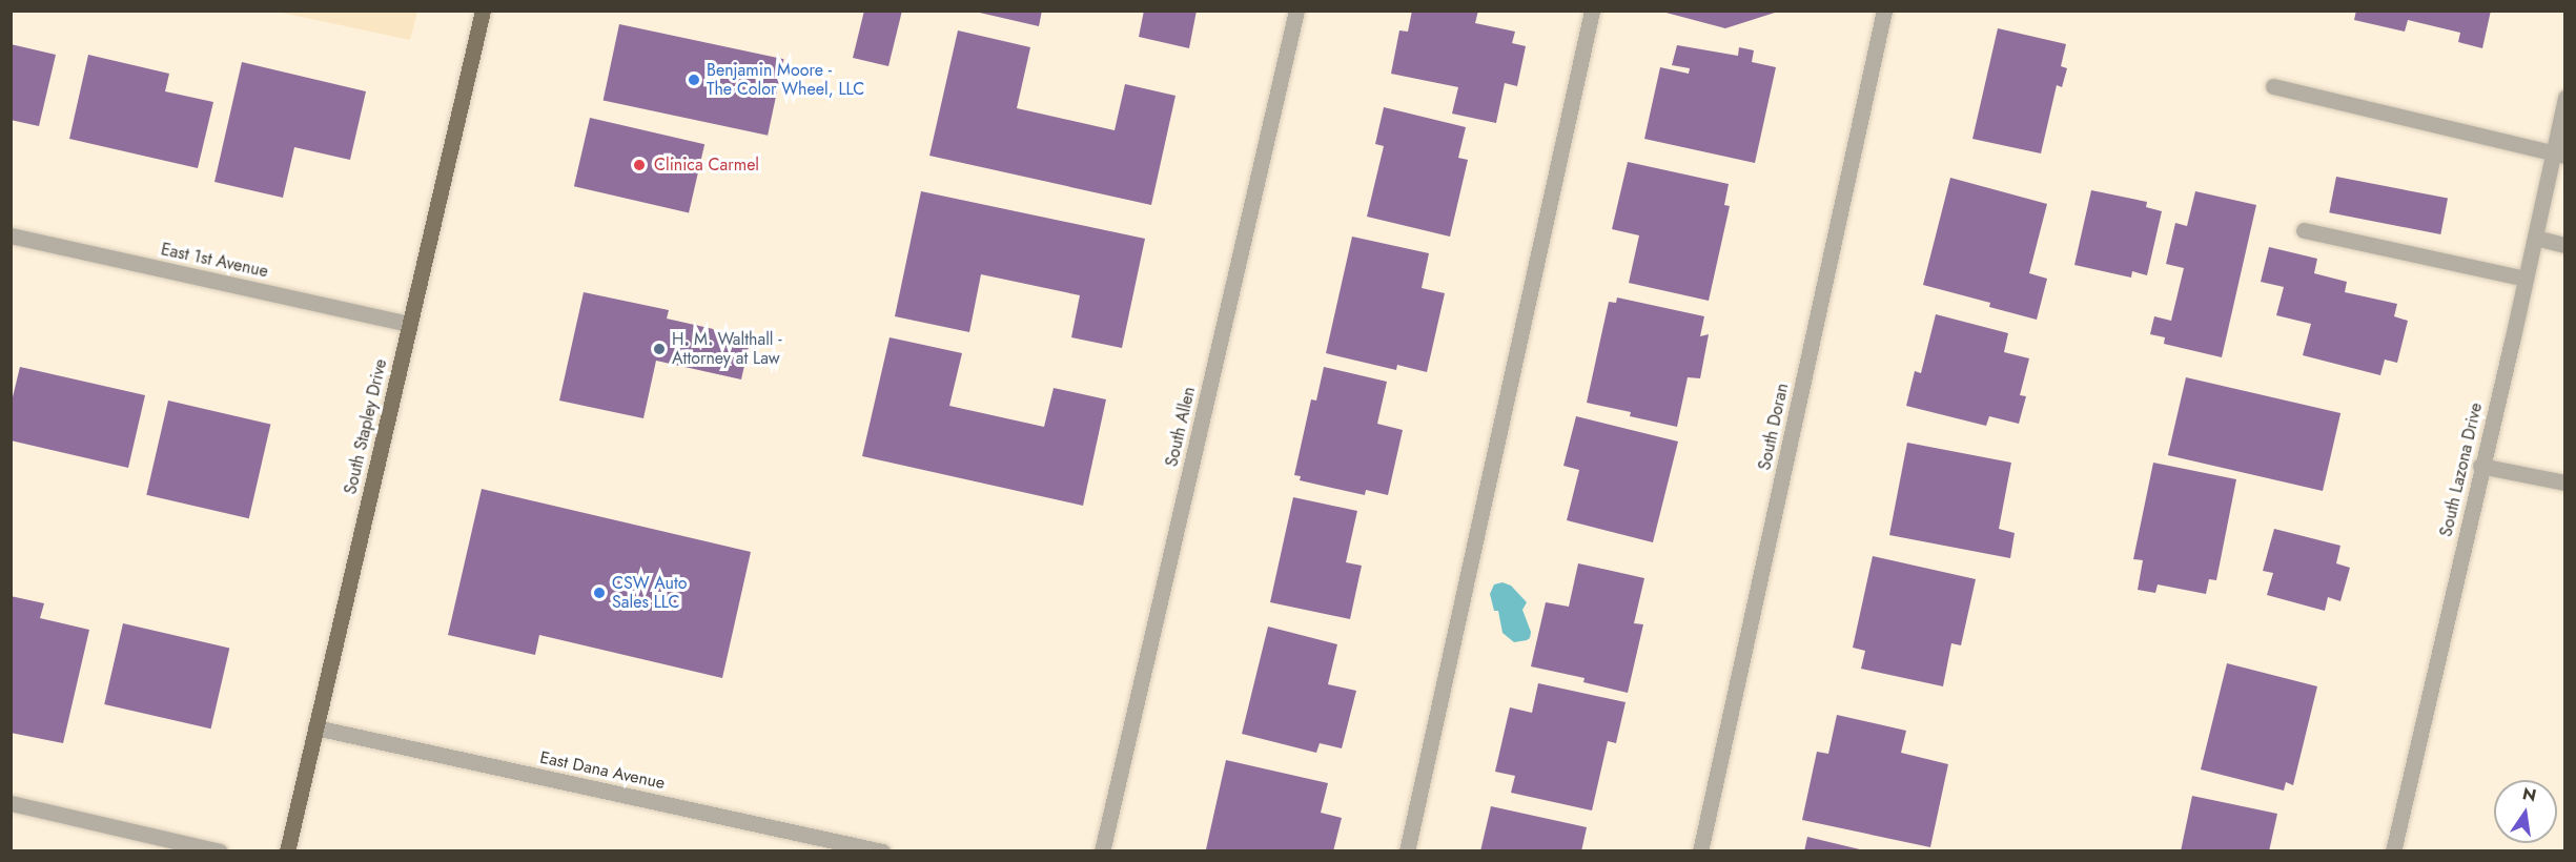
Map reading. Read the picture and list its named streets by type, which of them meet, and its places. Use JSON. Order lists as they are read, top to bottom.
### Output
{
  "streets": {
    "main road": ["South Stapley Drive"],
    "street": [
      "East 1st Avenue",
      "South Allen",
      "South Doran",
      "South Lazona Drive",
      "East Dana Avenue"
    ]
  },
  "crossings": [
    ["East 1st Avenue", "South Stapley Drive"],
    ["South Stapley Drive", "East Dana Avenue"]
  ],
  "places": [
    "Benjamin Moore - The Color Wheel, LLC",
    "Clinica Carmel",
    "H. M. Walthall - Attorney at Law",
    "CSW Auto Sales LLC"
  ],
  "north": "top"
}
